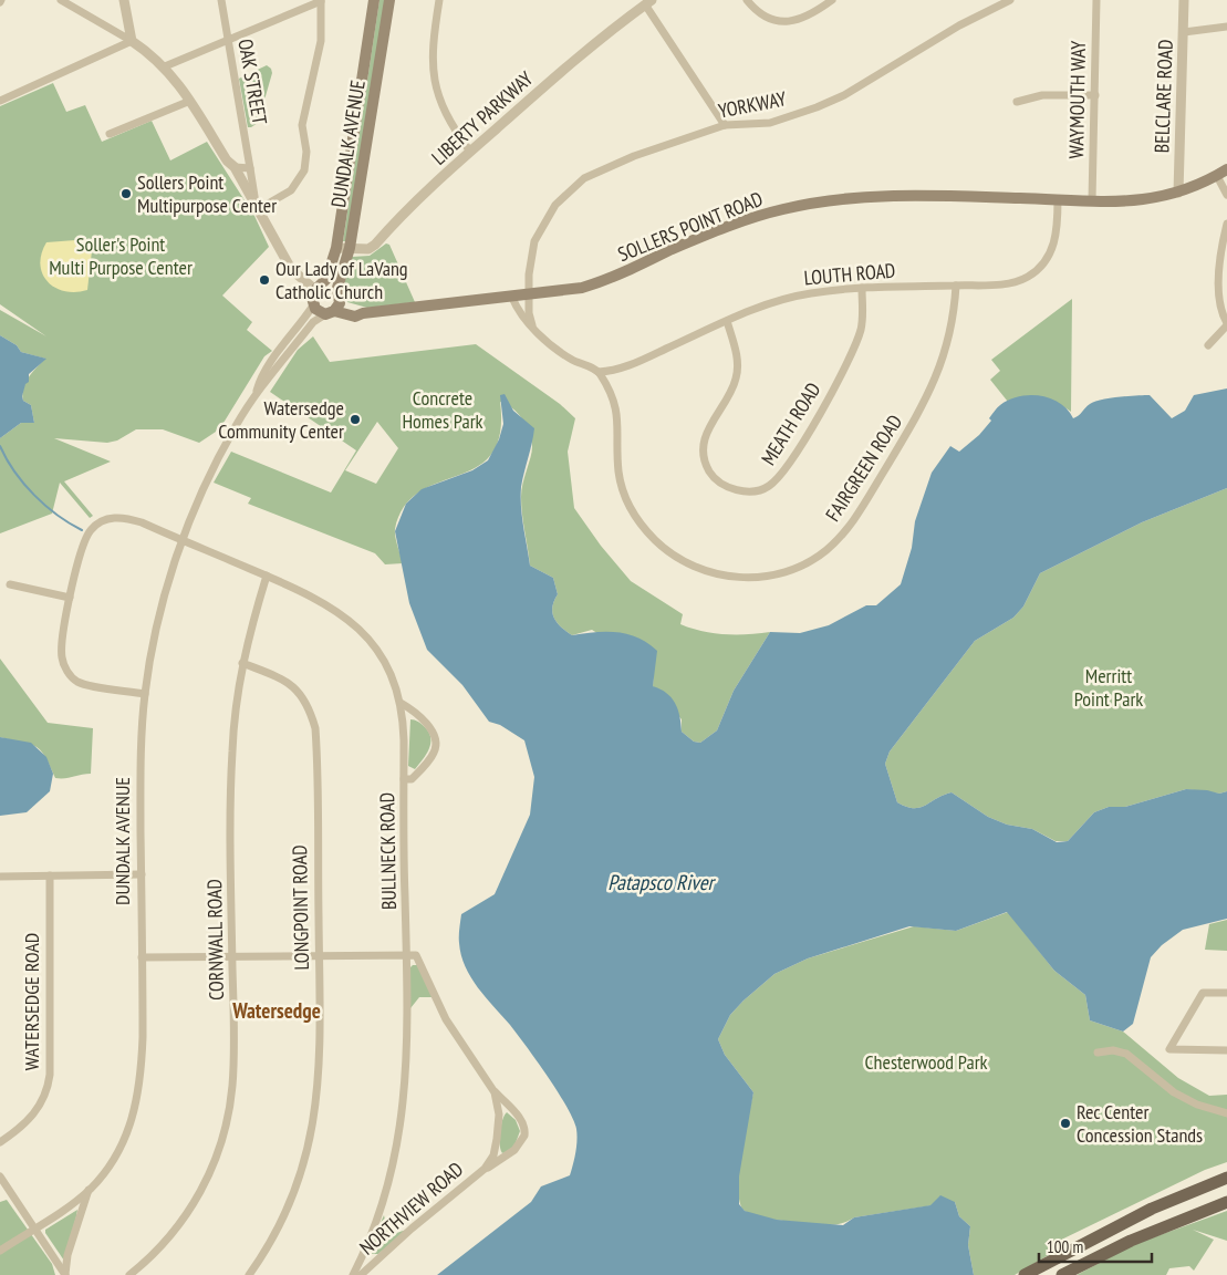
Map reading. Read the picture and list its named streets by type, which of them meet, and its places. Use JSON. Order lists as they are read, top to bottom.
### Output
{
  "streets": {
    "main road": ["DUNDALK AVENUE", "SOLLERS POINT ROAD"],
    "street": [
      "OAK STREET",
      "BELCLARE ROAD",
      "WAYMOUTH WAY",
      "YORKWAY",
      "LIBERTY PARKWAY",
      "LOUTH ROAD",
      "MEATH ROAD",
      "FAIRGREEN ROAD",
      "BULLNECK ROAD",
      "LONGPOINT ROAD",
      "CORNWALL ROAD",
      "WATERSEDGE ROAD",
      "NORTHVIEW ROAD"
    ]
  },
  "crossings": [
    ["BELCLARE ROAD", "SOLLERS POINT ROAD"],
    ["WAYMOUTH WAY", "SOLLERS POINT ROAD"],
    ["YORKWAY", "SOLLERS POINT ROAD"],
    ["LIBERTY PARKWAY", "DUNDALK AVENUE"],
    ["DUNDALK AVENUE", "SOLLERS POINT ROAD"],
    ["DUNDALK AVENUE", "BULLNECK ROAD"],
    ["SOLLERS POINT ROAD", "LOUTH ROAD"],
    ["LOUTH ROAD", "MEATH ROAD"],
    ["LOUTH ROAD", "FAIRGREEN ROAD"],
    ["BULLNECK ROAD", "CORNWALL ROAD"],
    ["BULLNECK ROAD", "NORTHVIEW ROAD"],
    ["LONGPOINT ROAD", "CORNWALL ROAD"]
  ],
  "districts": ["Watersedge"],
  "water": ["Patapsco River"],
  "parks": [
    "Soller's Point Multi Purpose Center",
    "Concrete Homes Park",
    "Merritt Point Park",
    "Chesterwood Park"
  ],
  "places": [
    "Sollers Point Multipurpose Center",
    "Our Lady of LaVang Catholic Church",
    "Watersedge Community Center",
    "Rec Center Concession Stands"
  ],
  "scale_bar": "100 m"
}
